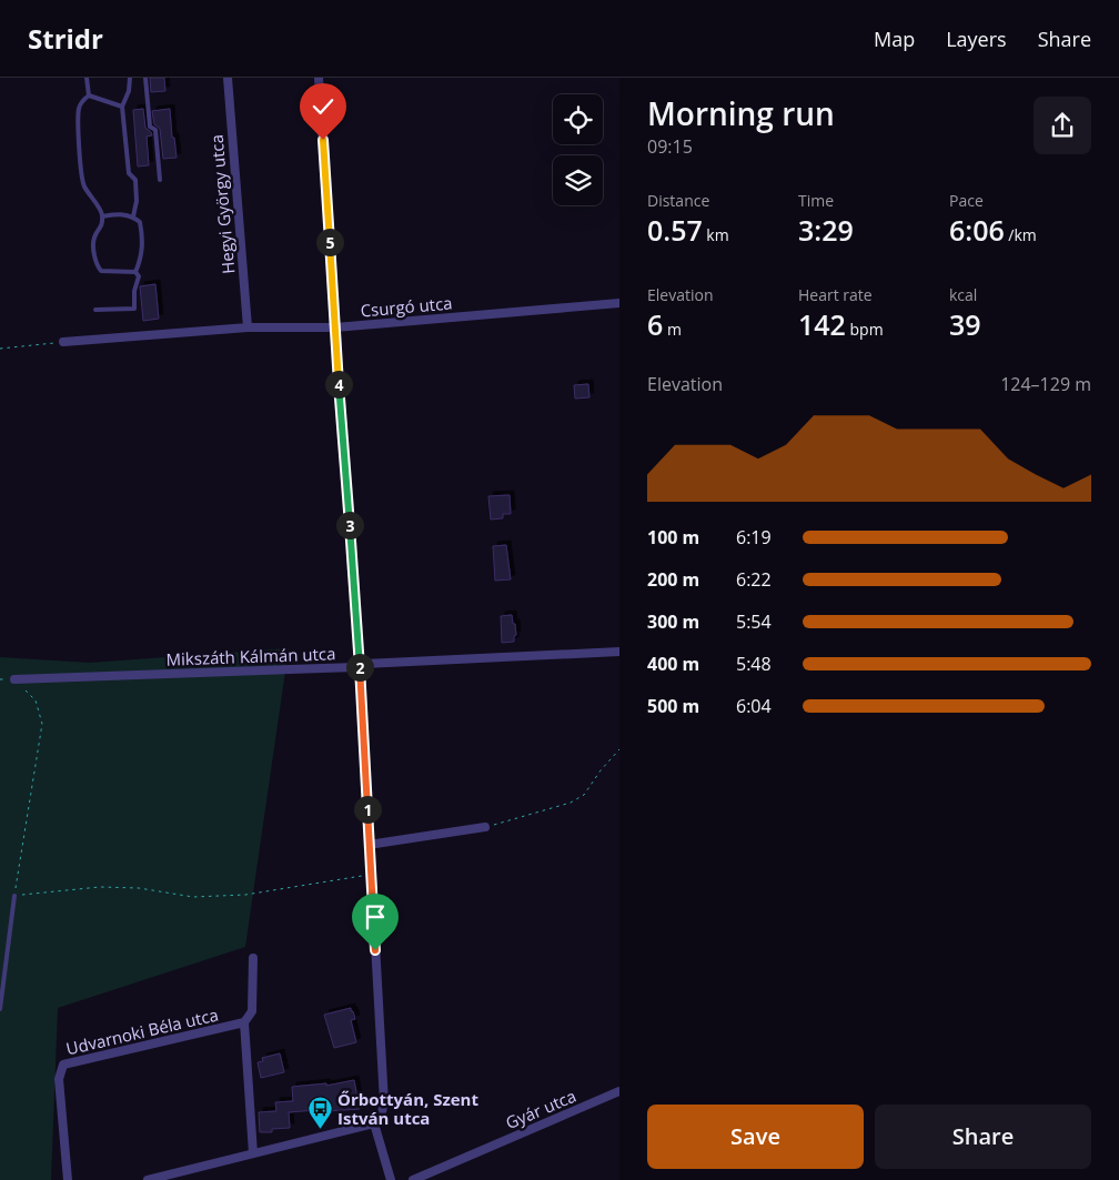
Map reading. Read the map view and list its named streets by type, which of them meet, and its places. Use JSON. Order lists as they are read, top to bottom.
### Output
{
  "streets": {
    "street": [
      "Hegyi György utca",
      "Csurgó utca",
      "Mikszáth Kálmán utca",
      "Udvarnoki Béla utca",
      "Gyár utca"
    ]
  },
  "crossings": [
    ["Hegyi György utca", "Csurgó utca"]
  ],
  "places": {
    "bus stop": ["Őrbottyán, Szent István utca"]
  },
  "page": {
    "header": "Stridr",
    "nav": ["Map", "Layers", "Share"],
    "heading": ["Morning run", "09:15"],
    "stats": [
      ["Distance", "0.57 km"],
      ["Time", "3:29"],
      ["Pace", "6:06 /km"],
      ["Elevation", "6 m"],
      ["Heart rate", "142 bpm"],
      ["kcal", "39"]
    ],
    "pins": [
      "5",
      "4",
      "3",
      "2",
      "1"
    ],
    "chart": ["Elevation", "124–129 m"],
    "list": [
      {
        "name": "100 m",
        "note": "6:19"
      },
      {
        "name": "200 m",
        "note": "6:22"
      },
      {
        "name": "300 m",
        "note": "5:54"
      },
      {
        "name": "400 m",
        "note": "5:48"
      },
      {
        "name": "500 m",
        "note": "6:04"
      }
    ],
    "buttons": ["Save", "Share"]
  }
}
